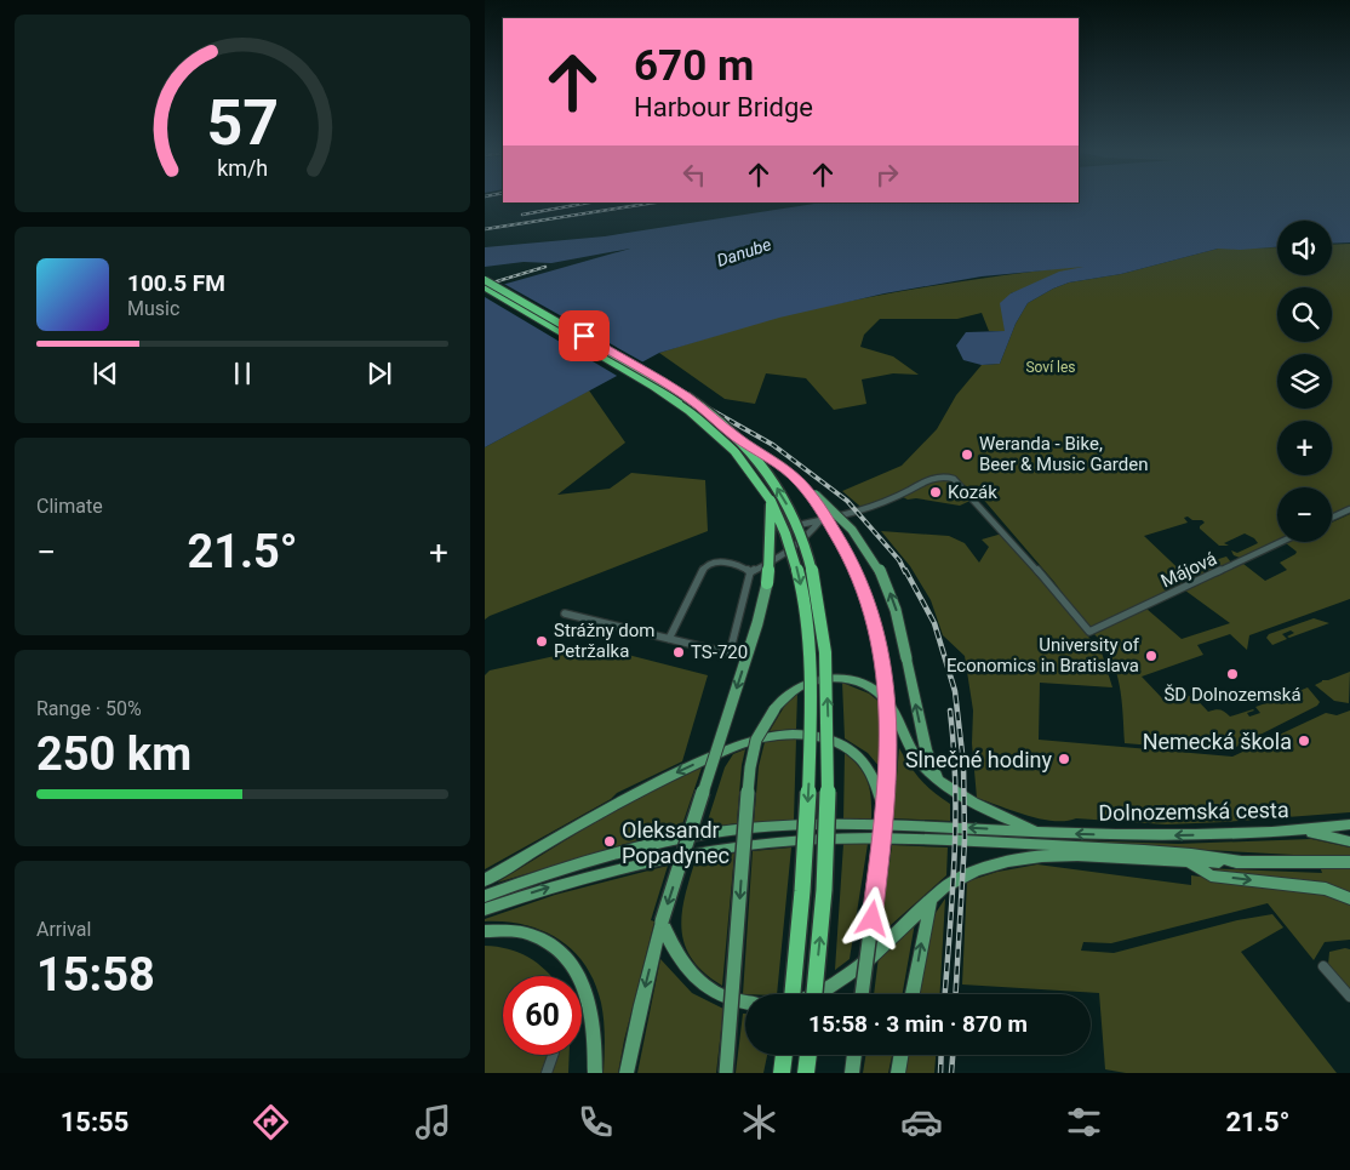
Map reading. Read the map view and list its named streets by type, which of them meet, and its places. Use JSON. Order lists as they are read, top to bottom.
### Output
{
  "streets": {
    "main road": ["Dolnozemská cesta"],
    "street": ["Májová"]
  },
  "water": ["Danube"],
  "parks": ["Soví les"],
  "places": [
    "Weranda - Bike, Beer & Music Garden",
    "Kozák",
    "Strážny dom Petržalka",
    "TS-720",
    "University of Economics in Bratislava",
    "ŠD Dolnozemská",
    "Nemecká škola",
    "Slnečné hodiny",
    "Oleksandr Popadynec"
  ],
  "page": {
    "turn": ["670 m", "Harbour Bridge"],
    "map_buttons": ["+", "−"],
    "song": ["100.5 FM", "Music"],
    "tile": [
      "Climate",
      ["Range · 50%", "250 km"],
      ["Arrival", "15:58"]
    ],
    "heat": ["−", "21.5°", "+"],
    "limit": "60",
    "trip": "15:58 · 3 min · 870 m",
    "tabs": ["15:55", "21.5°"],
    "gauge": ["57", "km/h"]
  }
}
